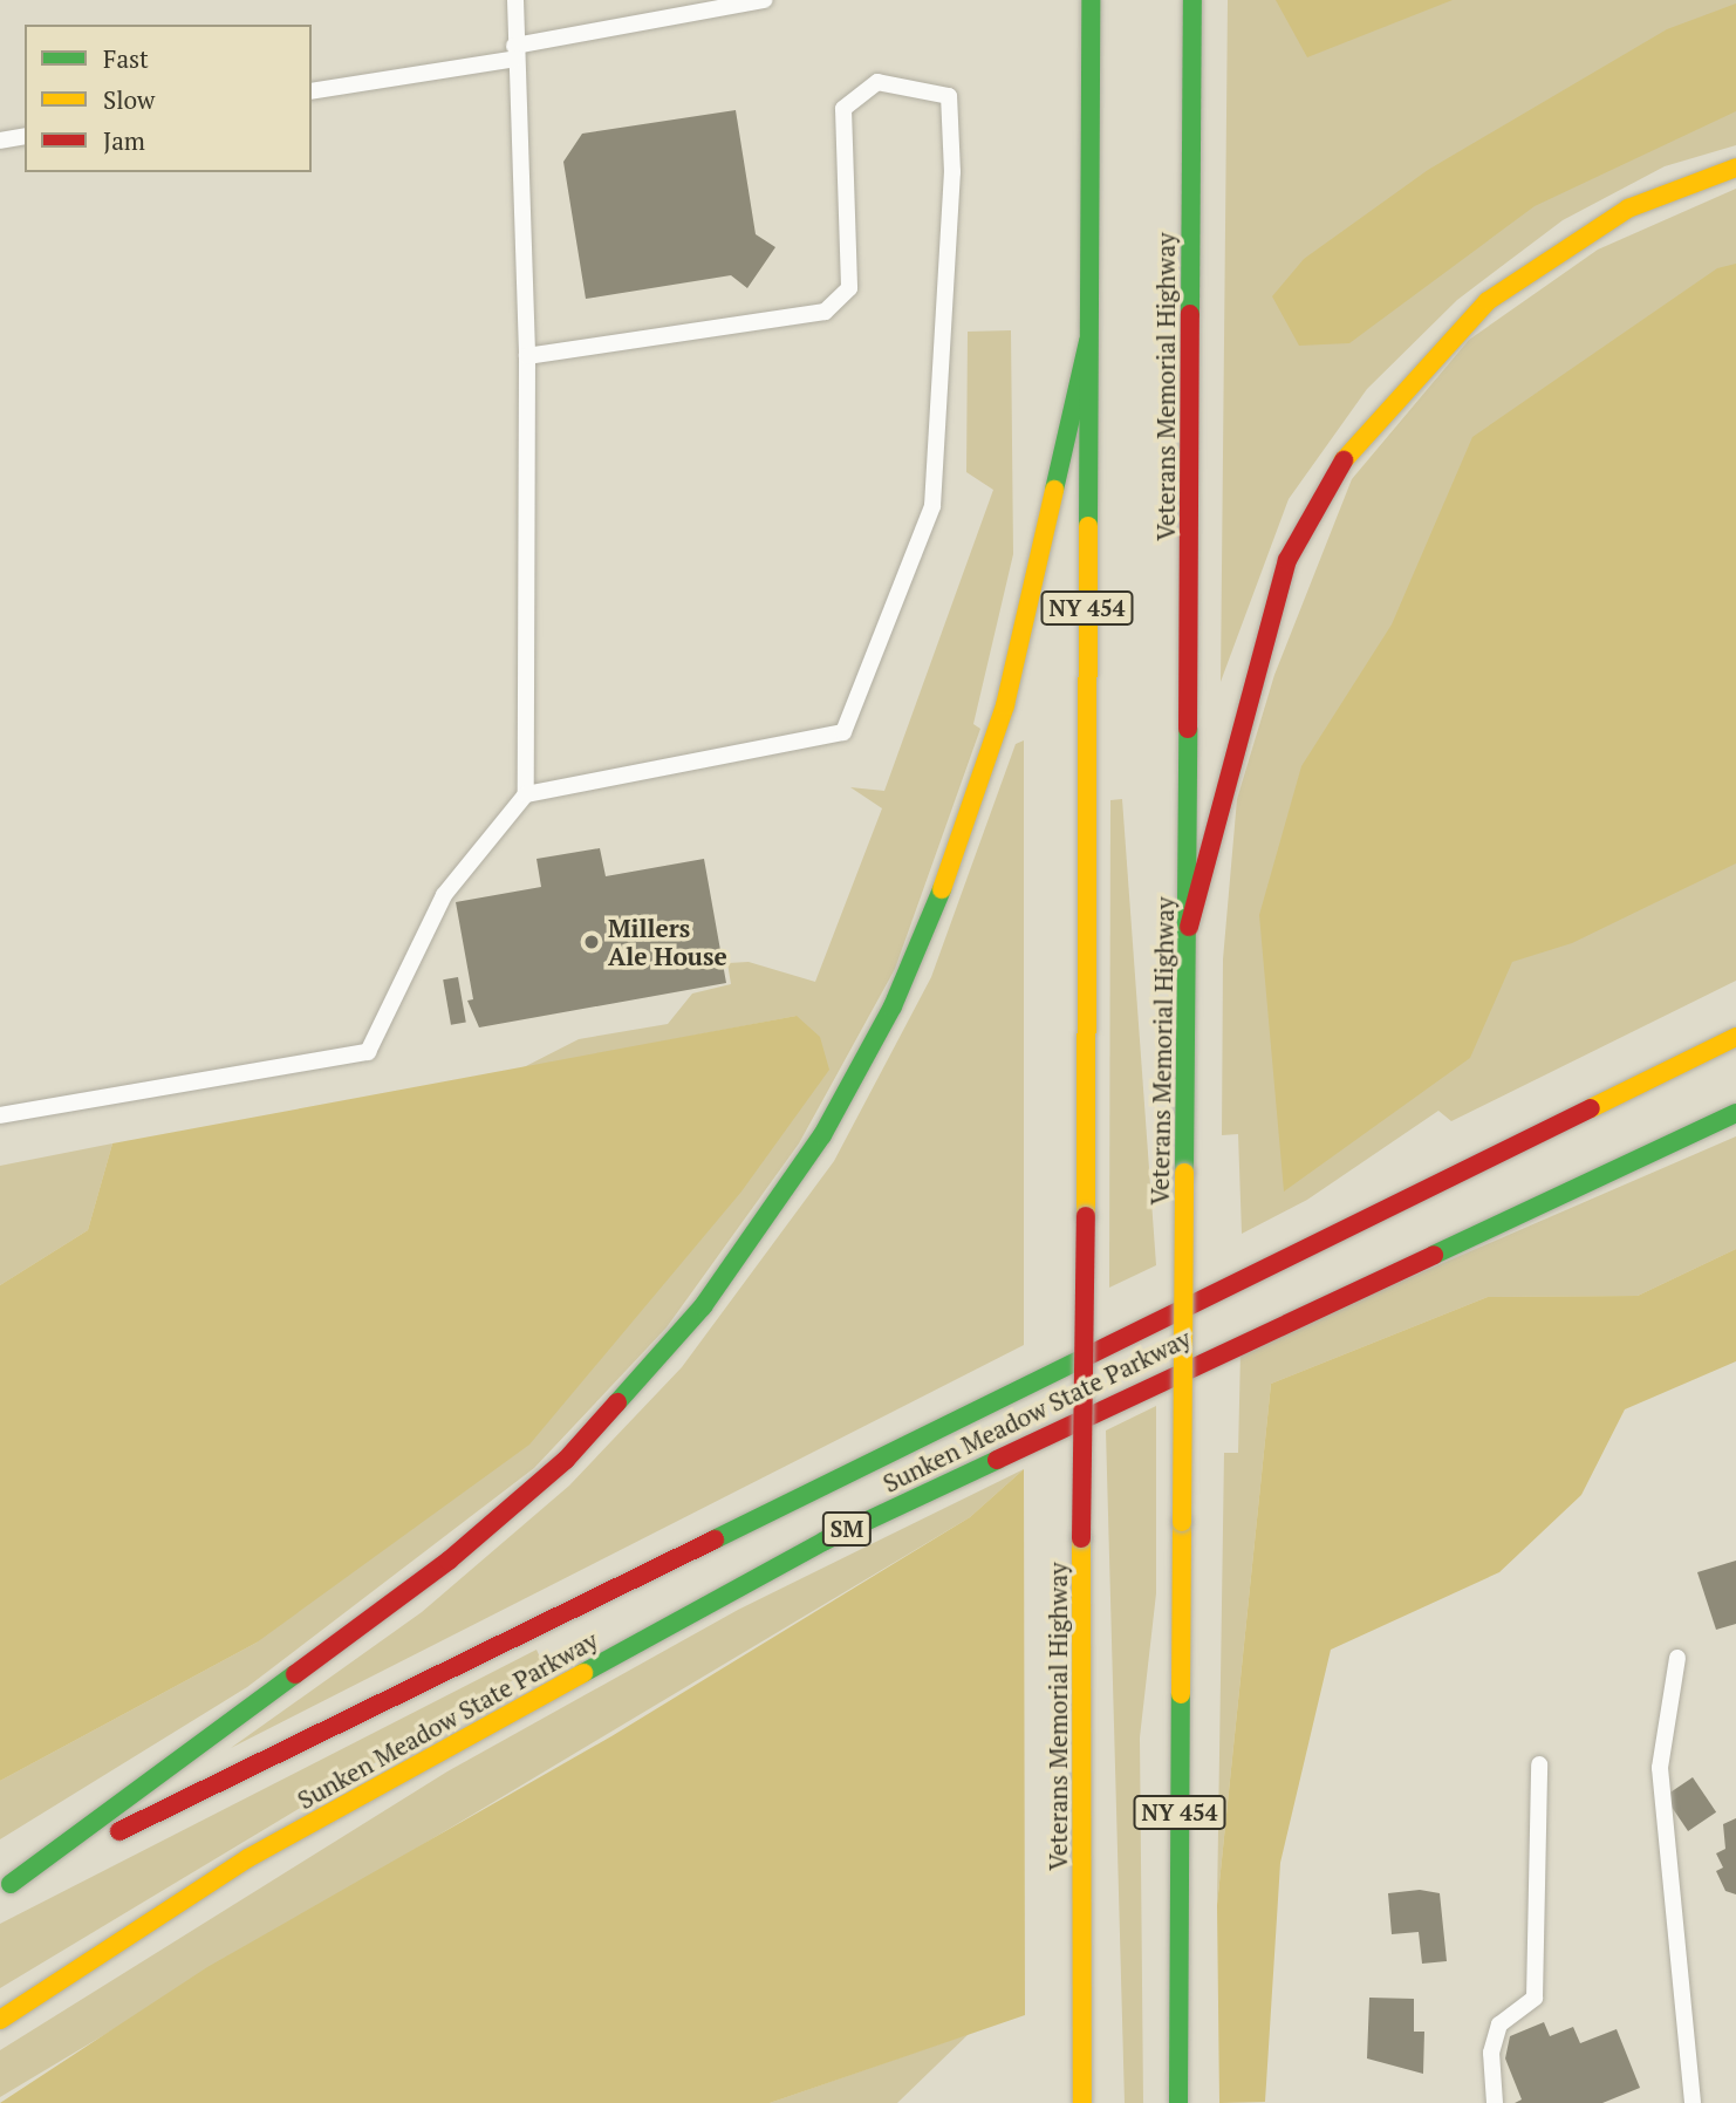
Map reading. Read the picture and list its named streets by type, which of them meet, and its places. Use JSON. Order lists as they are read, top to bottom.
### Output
{
  "streets": {
    "main road": [
      "Veterans Memorial Highway",
      "NY 454",
      "Sunken Meadow State Parkway",
      "SM"
    ]
  },
  "places": ["Millers Ale House"],
  "legend": ["Fast", "Slow", "Jam"]
}
